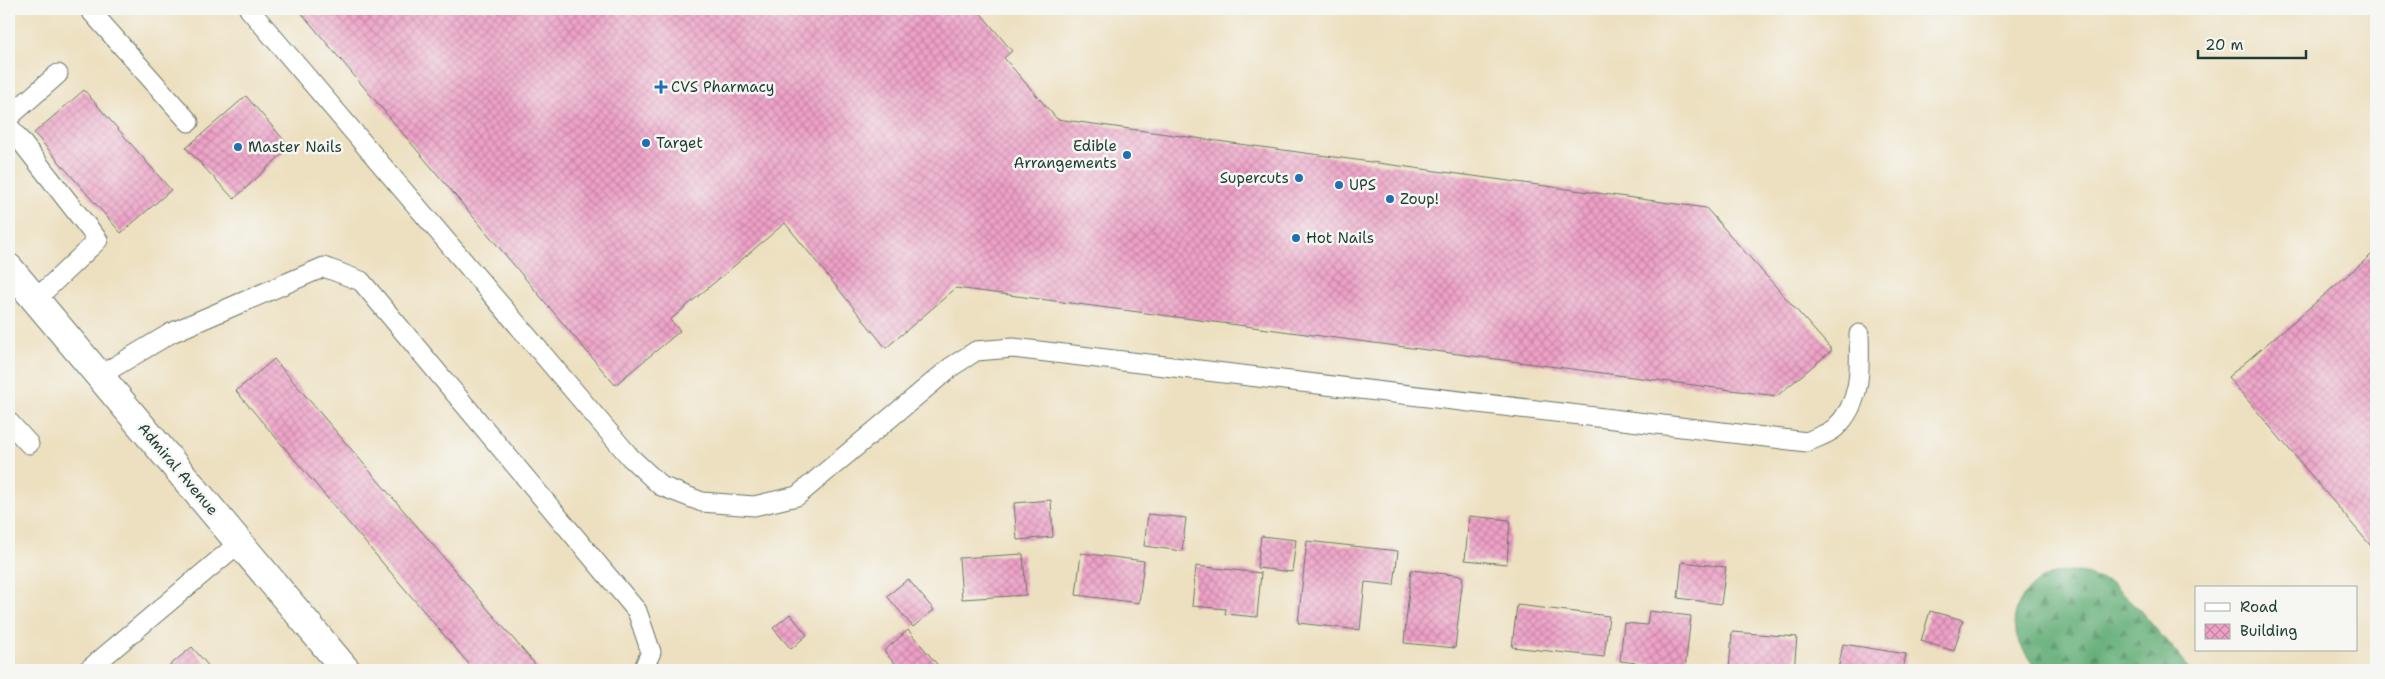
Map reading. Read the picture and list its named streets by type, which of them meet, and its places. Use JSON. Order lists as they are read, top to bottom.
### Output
{
  "streets": {
    "street": ["Admiral Avenue"]
  },
  "places": {
    "health": ["CVS Pharmacy"],
    "other": [
      "Target",
      "Master Nails",
      "Edible Arrangements",
      "Supercuts",
      "UPS",
      "Zoup!",
      "Hot Nails"
    ]
  },
  "legend": ["Road", "Building"],
  "scale_bar": "20 m"
}
